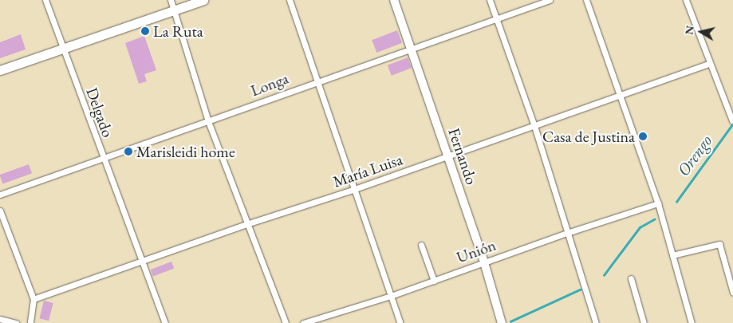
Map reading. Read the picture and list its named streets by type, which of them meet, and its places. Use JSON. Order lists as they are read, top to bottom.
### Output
{
  "streets": {
    "street": [
      "Longa",
      "Delgado",
      "Fernando",
      "María Luisa",
      "Unión"
    ]
  },
  "crossings": [
    ["Longa", "Delgado"],
    ["Longa", "Fernando"],
    ["Delgado", "María Luisa"],
    ["Fernando", "María Luisa"],
    ["Fernando", "Unión"]
  ],
  "water": ["Orengo"],
  "places": ["La Ruta", "Casa de Justina", "Marisleidi home"],
  "north": "left"
}
